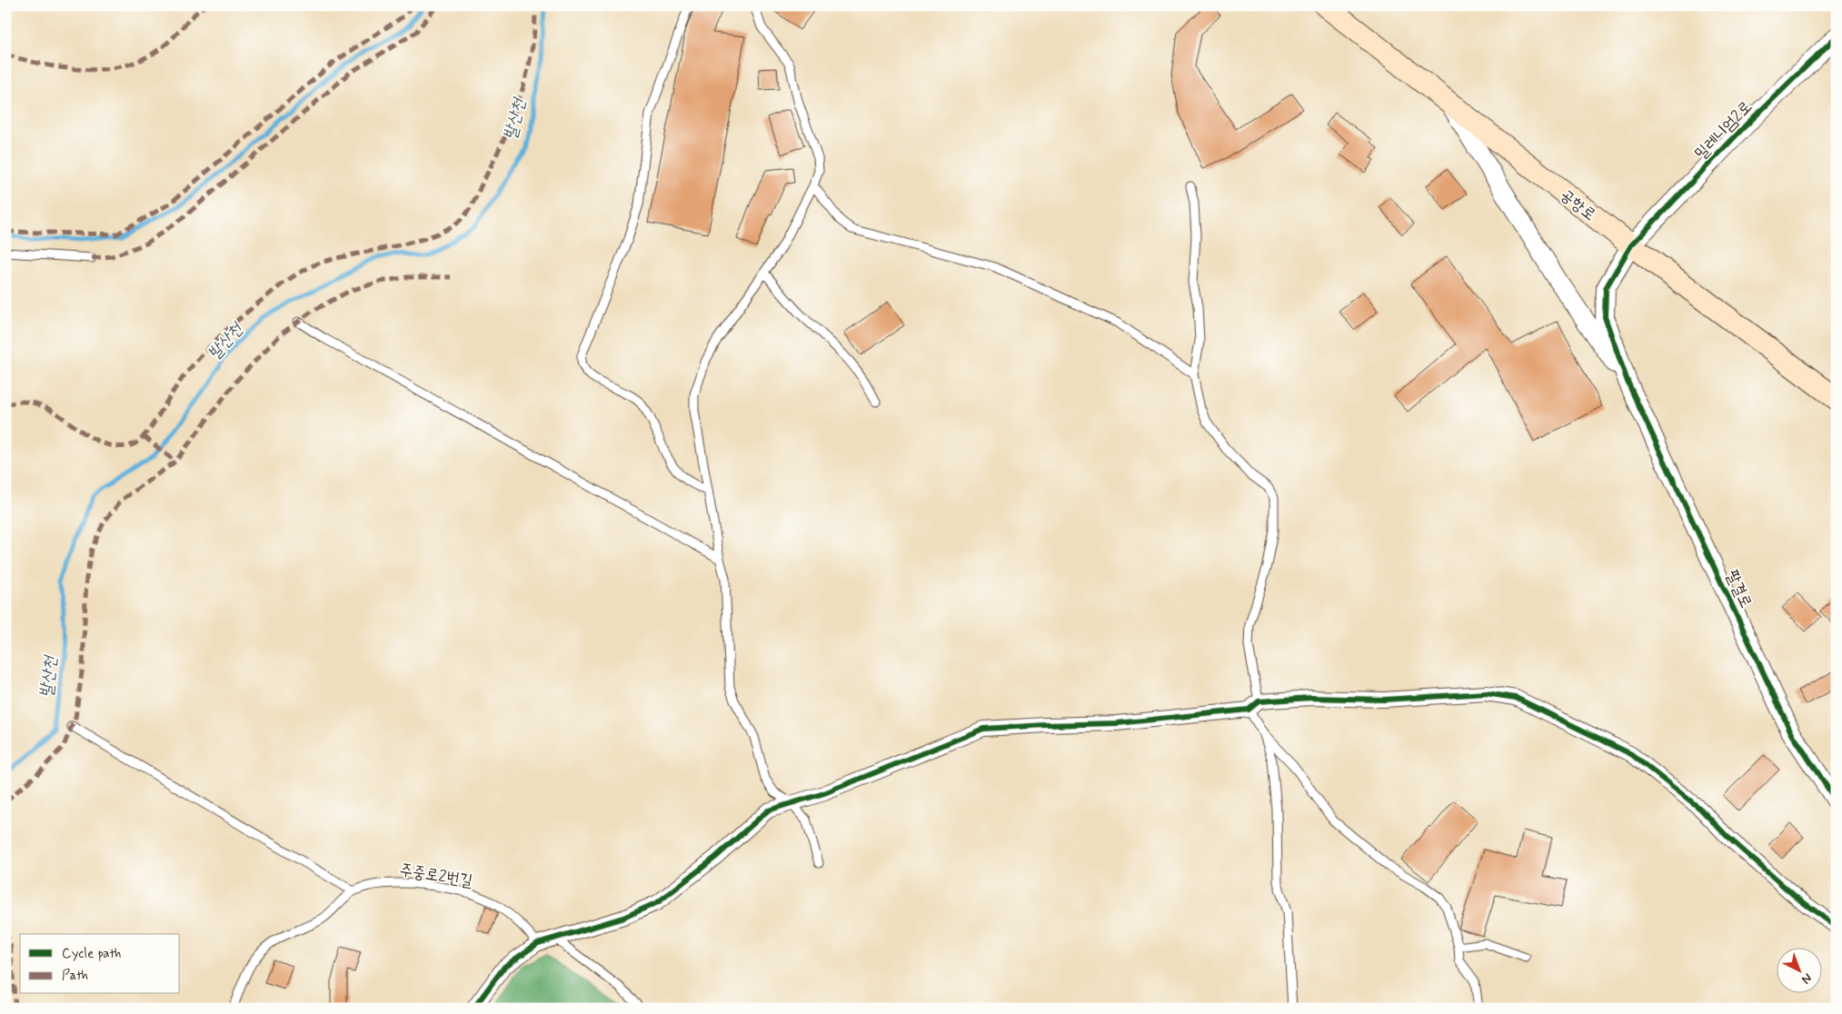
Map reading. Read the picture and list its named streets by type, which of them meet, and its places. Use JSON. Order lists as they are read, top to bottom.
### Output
{
  "streets": {
    "main road": ["공항로"],
    "street": ["밀레니엄2로", "팔결로"],
    "lane": ["주중로2번길"]
  },
  "crossings": [
    ["밀레니엄2로", "공항로"],
    ["밀레니엄2로", "팔결로"]
  ],
  "water": ["발산천"],
  "legend": ["Cycle path", "Path"],
  "north": "bottom right"
}
